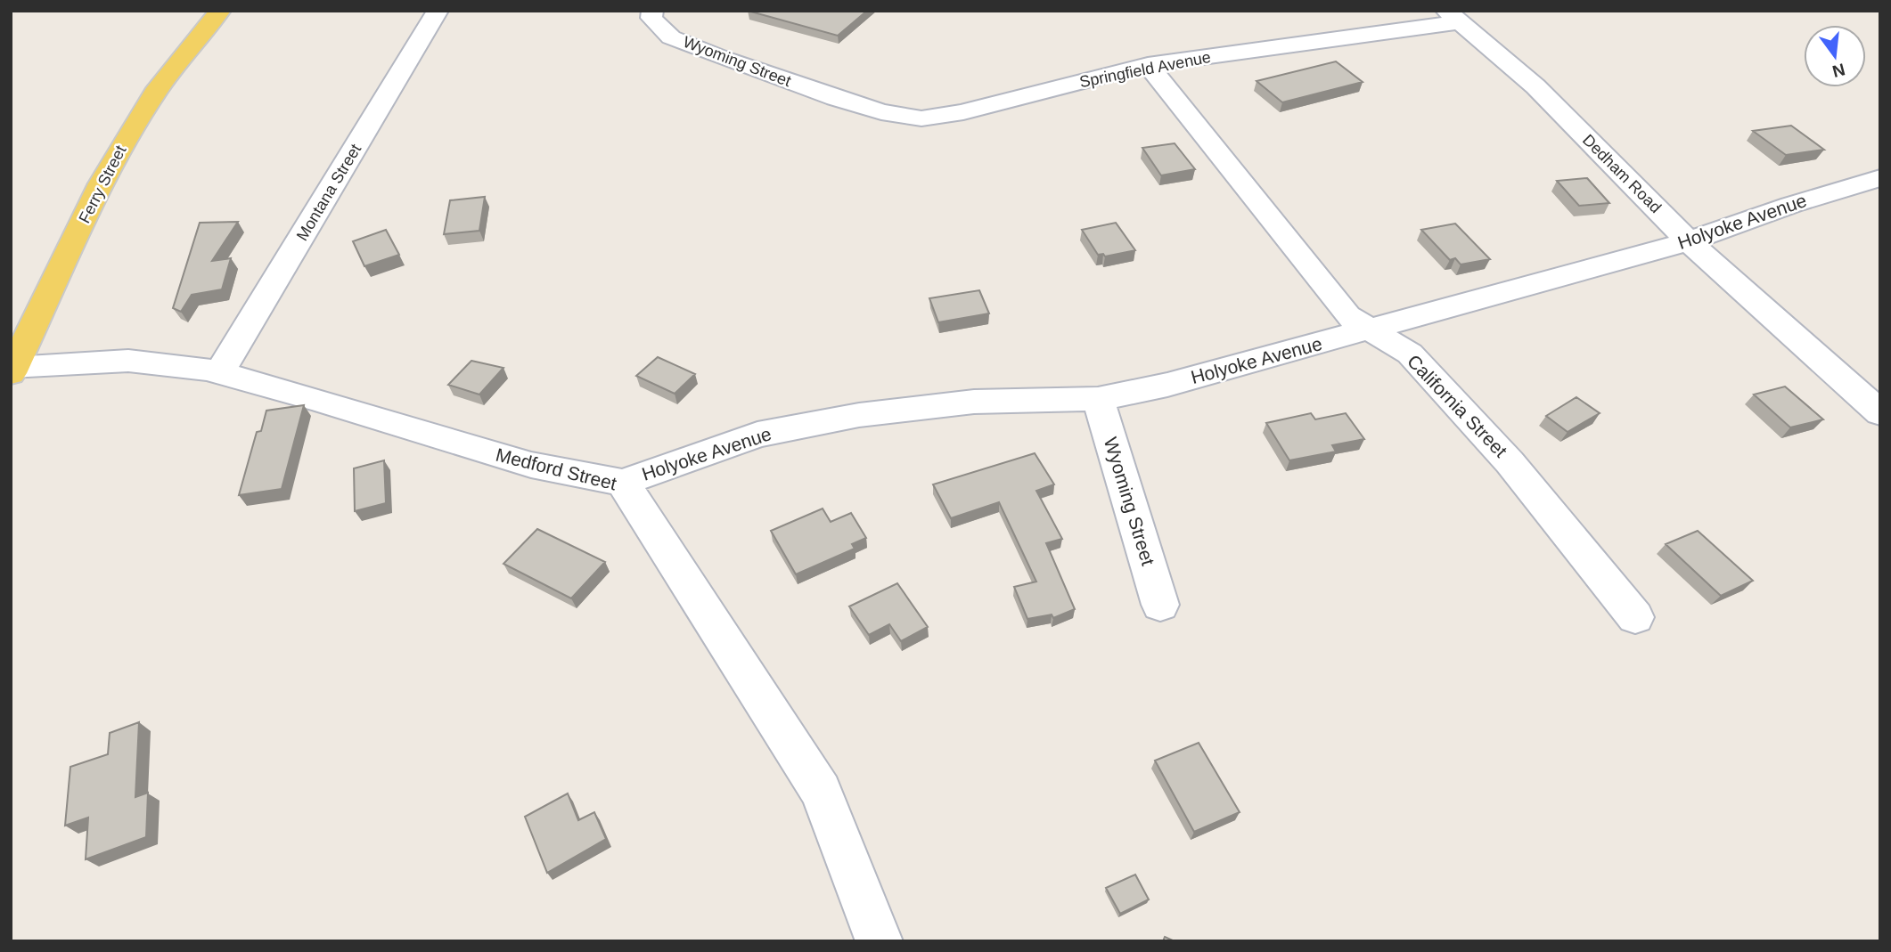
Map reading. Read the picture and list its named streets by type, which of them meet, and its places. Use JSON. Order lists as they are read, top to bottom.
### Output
{
  "streets": {
    "main road": ["Ferry Street"],
    "street": [
      "Wyoming Street",
      "Springfield Avenue",
      "Dedham Road",
      "Montana Street",
      "Holyoke Avenue",
      "California Street",
      "Medford Street"
    ]
  },
  "crossings": [
    ["Wyoming Street", "Springfield Avenue"],
    ["Wyoming Street", "Holyoke Avenue"],
    ["Springfield Avenue", "Dedham Road"],
    ["Springfield Avenue", "California Street"],
    ["Dedham Road", "Holyoke Avenue"],
    ["Ferry Street", "Medford Street"],
    ["Montana Street", "Medford Street"],
    ["Holyoke Avenue", "California Street"],
    ["Holyoke Avenue", "Medford Street"]
  ],
  "north": "bottom"
}
